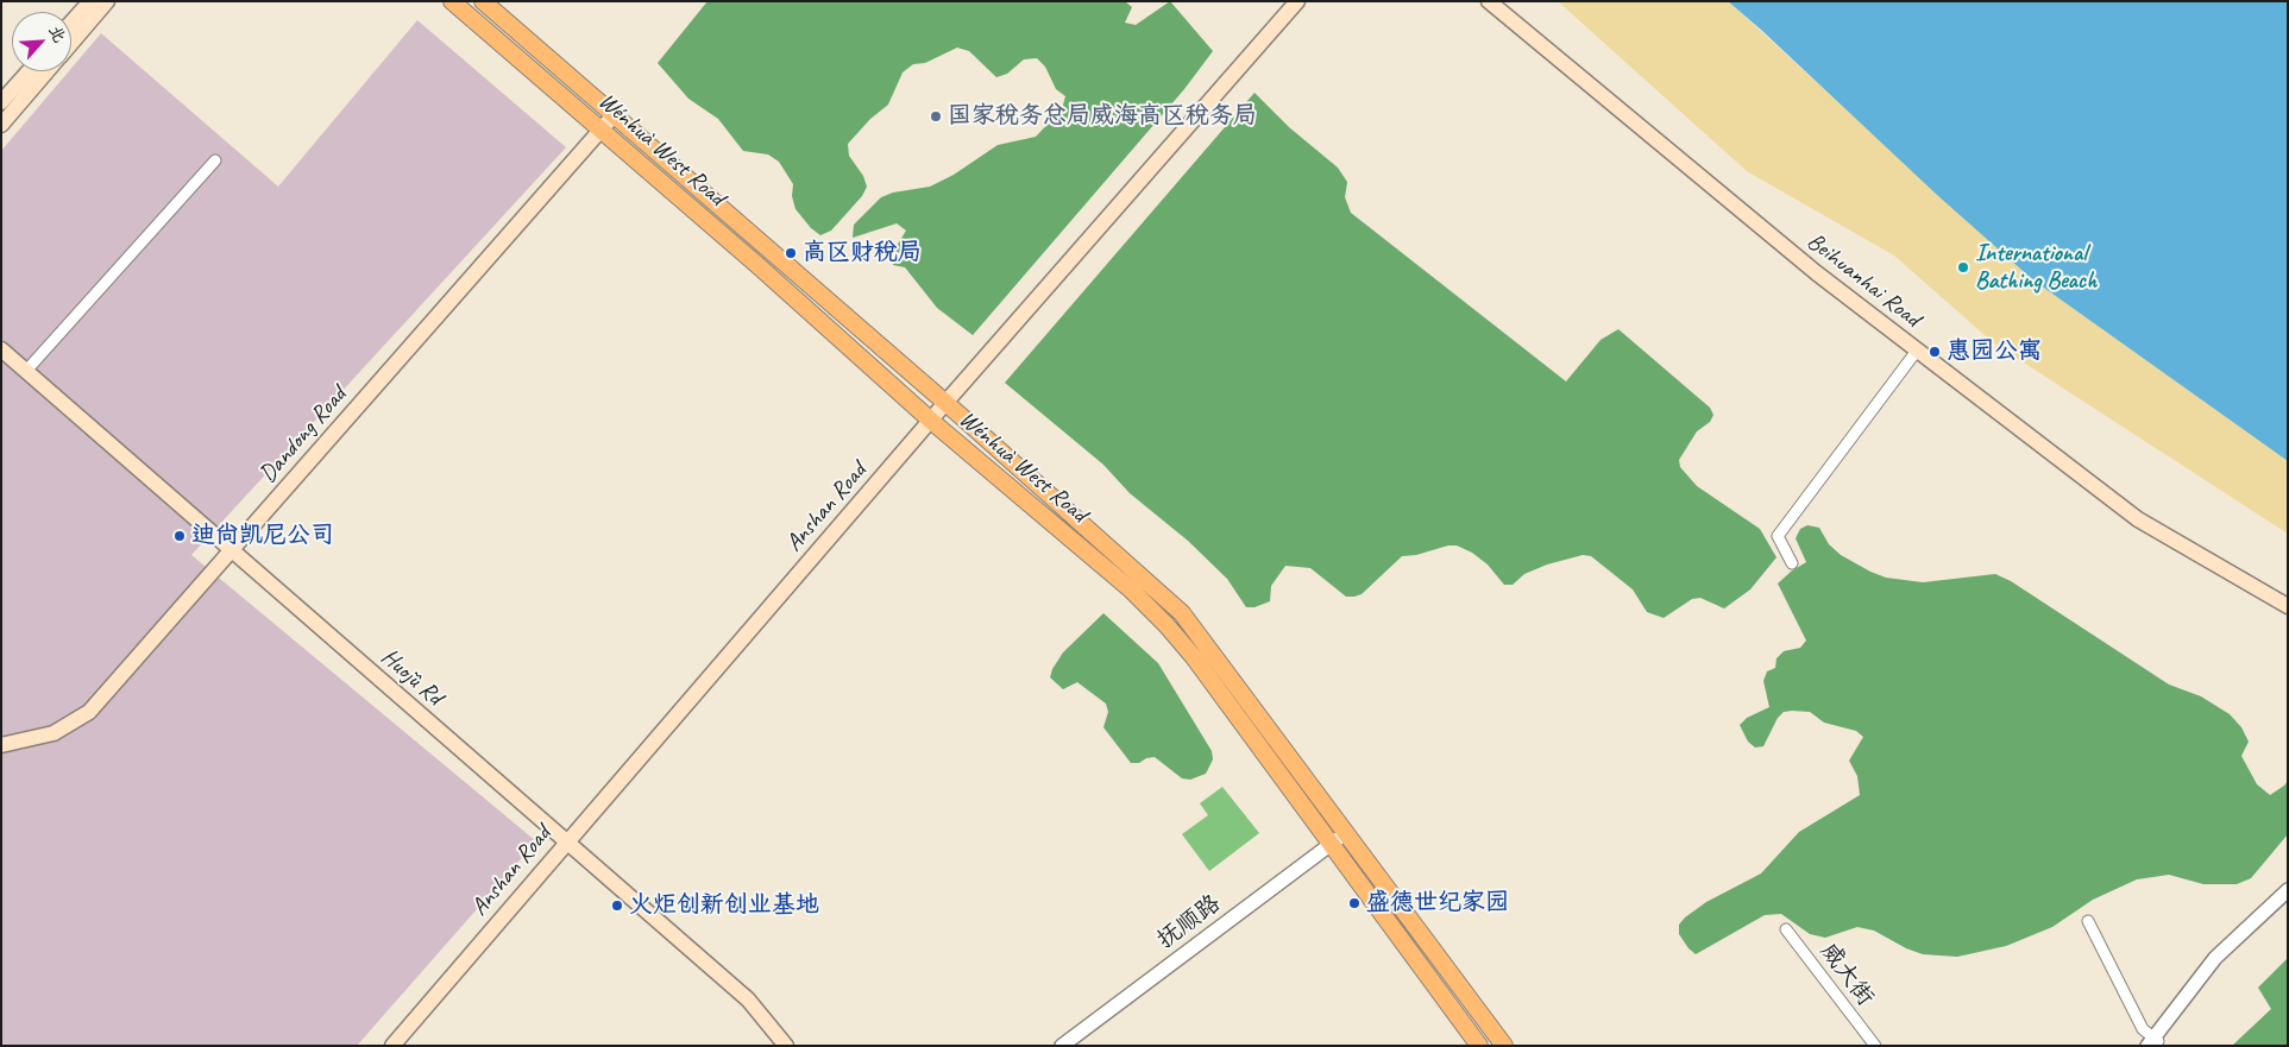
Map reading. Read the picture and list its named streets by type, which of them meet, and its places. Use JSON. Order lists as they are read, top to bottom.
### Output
{
  "streets": {
    "main road": [
      "Wénhuà West Road",
      "Beihuanhai Road",
      "Dandong Road",
      "Anshan Road",
      "Huǒjù Rd"
    ],
    "street": ["抚顺路", "威大街"]
  },
  "crossings": [
    ["Wénhuà West Road", "Dandong Road"],
    ["Wénhuà West Road", "Anshan Road"],
    ["Wénhuà West Road", "抚顺路"],
    ["Dandong Road", "Huǒjù Rd"],
    ["Anshan Road", "Huǒjù Rd"]
  ],
  "places": [
    "国家税务总局威海高区税务局",
    "高区财税局",
    "International Bathing Beach",
    "惠园公寓",
    "迪尚凯尼公司",
    "盛德世纪家园",
    "火炬创新创业基地"
  ],
  "north": "top right"
}
